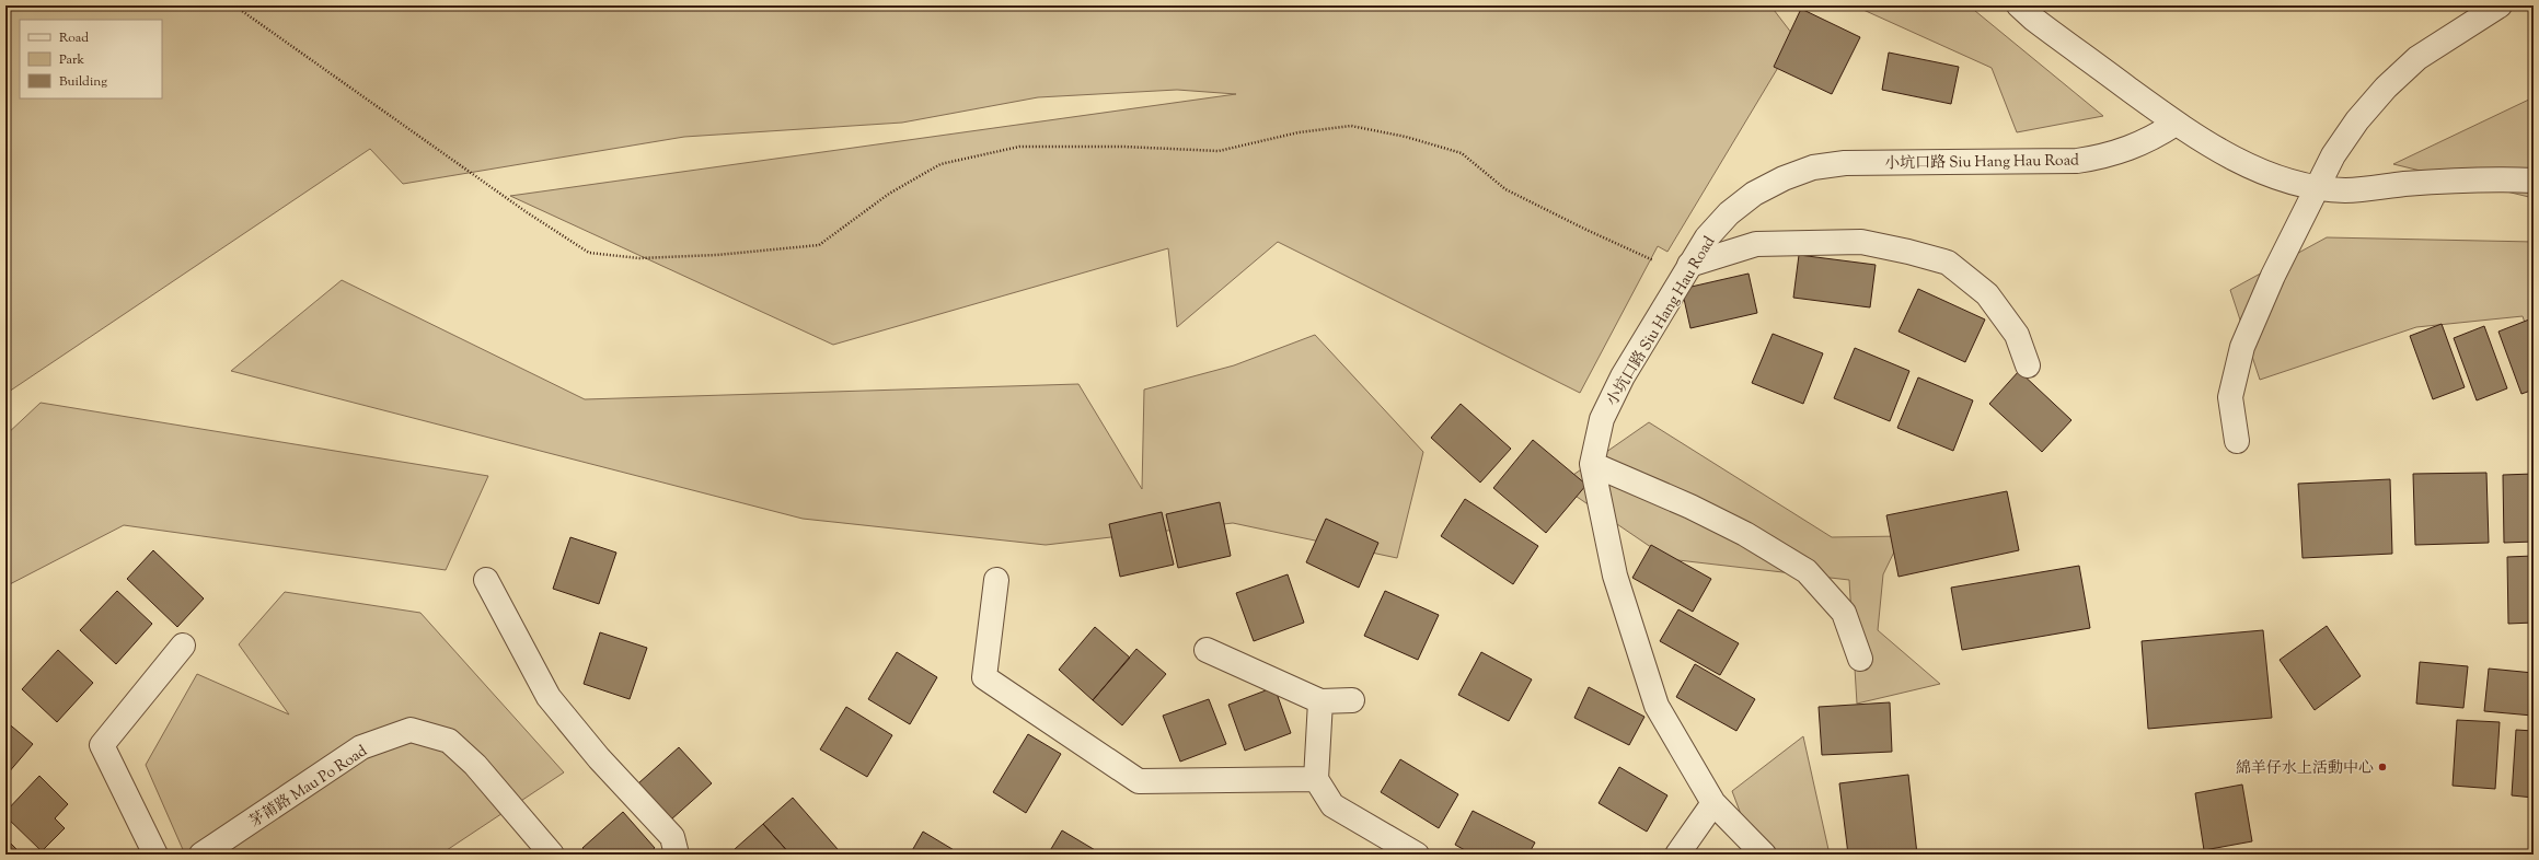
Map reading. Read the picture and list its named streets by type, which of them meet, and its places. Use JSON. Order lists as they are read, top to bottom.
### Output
{
  "streets": {
    "street": ["小坑口路 Siu Hang Hau Road", "茅莆路 Mau Po Road"]
  },
  "places": ["綿羊仔水上活動中心"],
  "legend": ["Road", "Park", "Building"]
}
